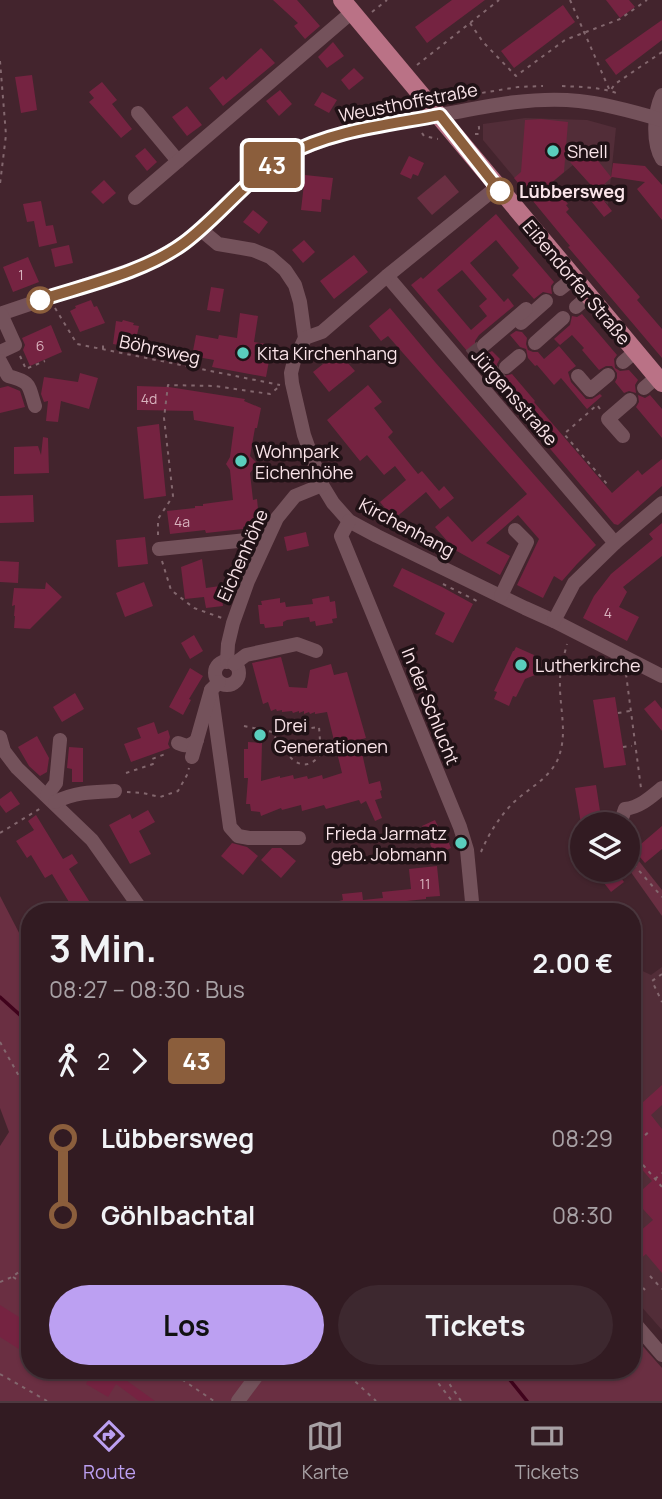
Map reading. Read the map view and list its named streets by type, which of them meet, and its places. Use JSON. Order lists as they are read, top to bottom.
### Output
{
  "streets": {
    "main road": ["Eißendorfer Straße"],
    "street": [
      "Weusthoffstraße",
      "Jürgensstraße",
      "Kirchenhang",
      "Eichenhöhe",
      "In der Schlucht"
    ],
    "path": ["Böhrsweg"]
  },
  "crossings": [
    ["Weusthoffstraße", "Eißendorfer Straße"],
    ["Weusthoffstraße", "Böhrsweg"],
    ["Kirchenhang", "Eichenhöhe"],
    ["Kirchenhang", "In der Schlucht"]
  ],
  "places": [
    "Shell",
    "Lübbersweg",
    "Kita Kirchenhang",
    "Wohnpark Eichenhöhe",
    "Lutherkirche",
    "Drei Generationen",
    "Frieda Jarmatz geb. Jobmann"
  ],
  "lines": ["bus line 43"],
  "house_numbers": [
    "1",
    "6",
    "4d",
    "4a",
    "4",
    "11"
  ],
  "page": {
    "on_map": "43",
    "heading": ["3 Min.", "08:27 – 08:30 · Bus", "2.00 €"],
    "legs": ["2", "43"],
    "list": [
      {
        "name": "Lübbersweg",
        "value": "08:29"
      },
      {
        "name": "Göhlbachtal",
        "value": "08:30"
      }
    ],
    "buttons": ["Los", "Tickets"],
    "tabs": ["Route", "Karte", "Tickets"]
  }
}
